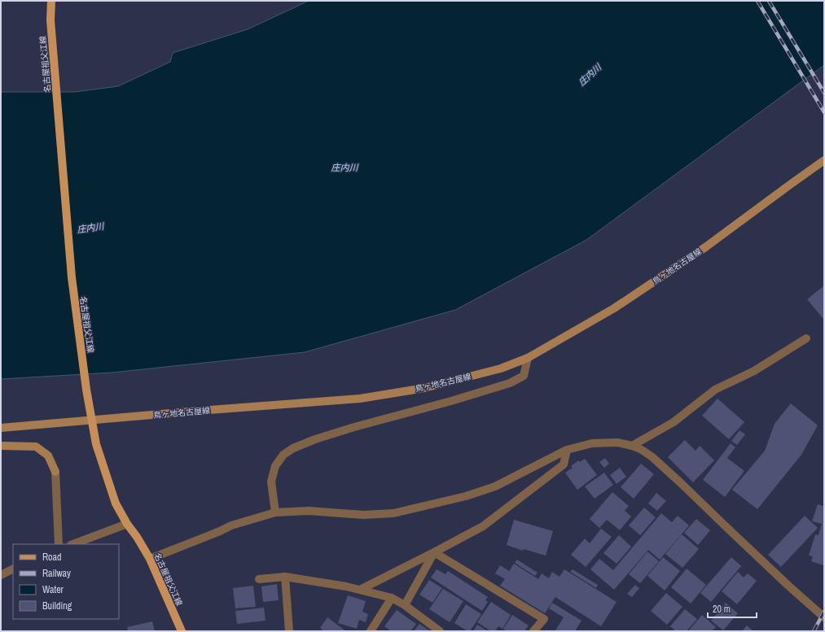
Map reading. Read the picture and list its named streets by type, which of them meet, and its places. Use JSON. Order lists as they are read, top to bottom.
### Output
{
  "streets": {
    "main road": ["名古屋祖父江線", "鳥ヶ地名古屋線"]
  },
  "water": ["庄内川"],
  "legend": [
    "Road",
    "Railway",
    "Water",
    "Building"
  ],
  "scale_bar": "20 m"
}
